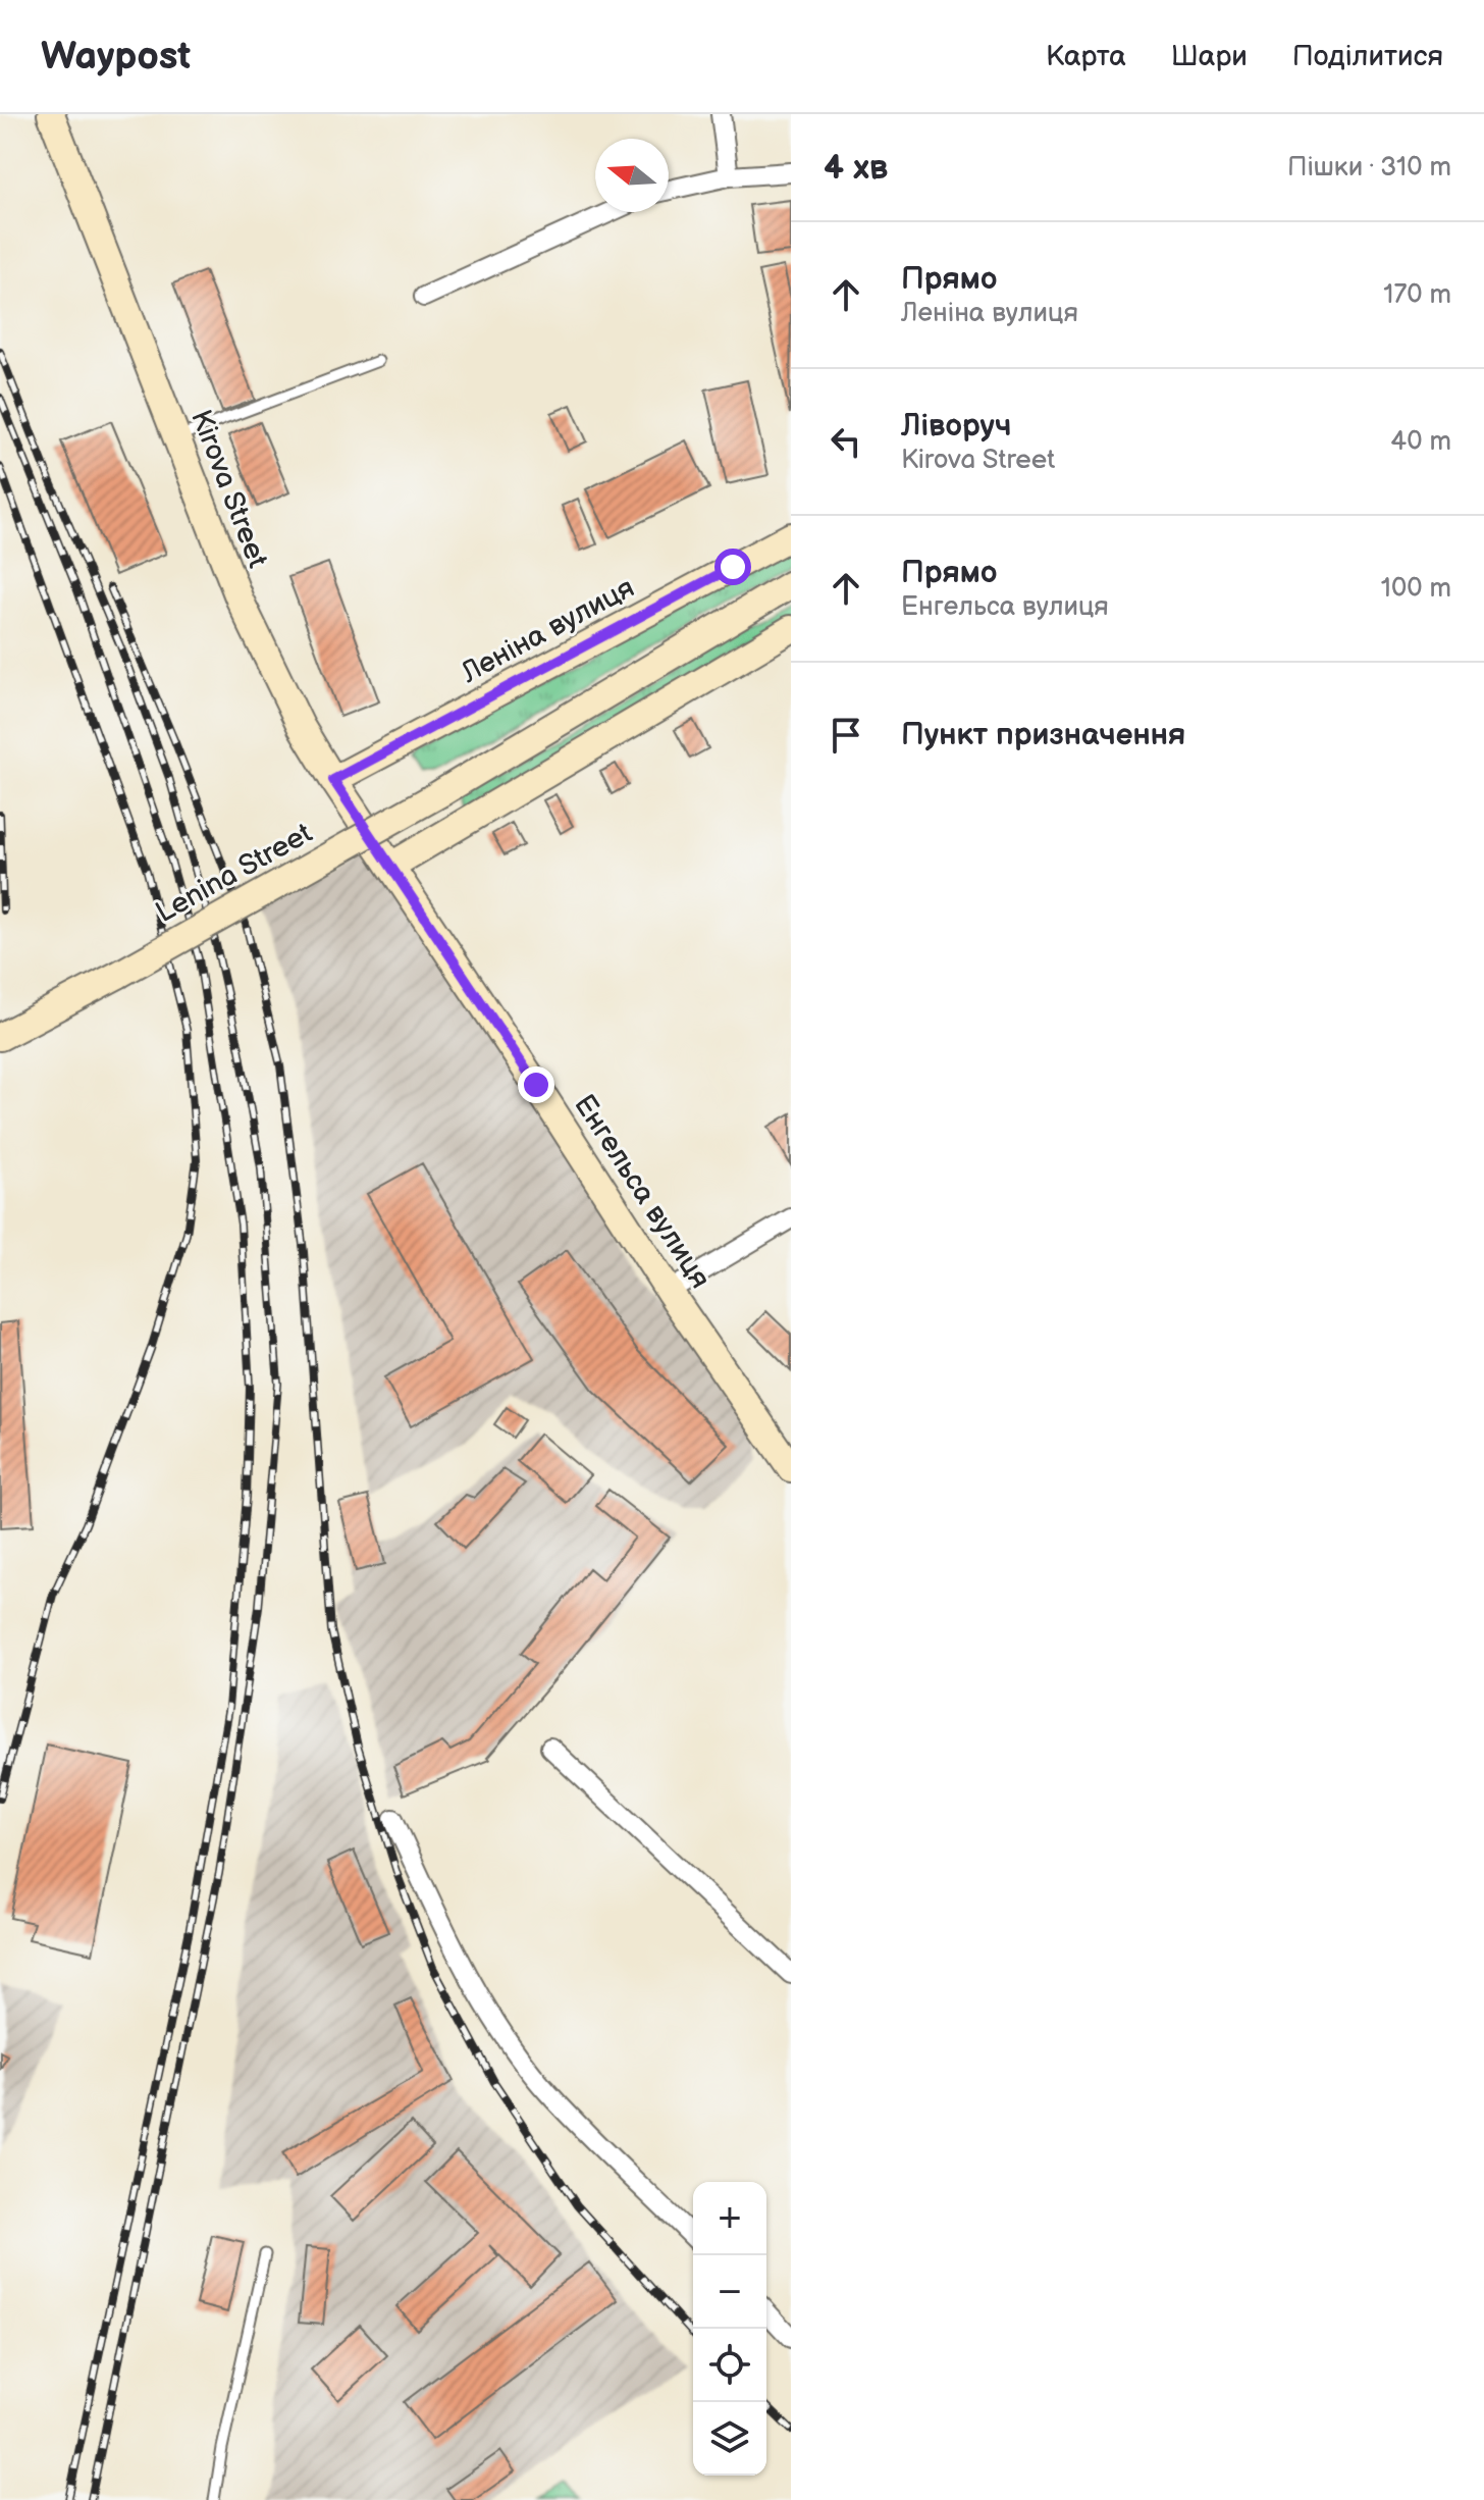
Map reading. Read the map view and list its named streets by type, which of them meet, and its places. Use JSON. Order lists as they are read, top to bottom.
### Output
{
  "streets": {
    "street": [
      "Kirova Street",
      "Леніна вулиця",
      "Lenina Street",
      "Енгельса вулиця"
    ]
  },
  "crossings": [
    ["Kirova Street", "Леніна вулиця"],
    ["Kirova Street", "Енгельса вулиця"]
  ],
  "north": "left",
  "page": {
    "header": "Waypost",
    "nav": ["Карта", "Шари", "Поділитися"],
    "heading": ["4 хв", "Пішки · 310 m"],
    "list": [
      ["Прямо", "Леніна вулиця", "170 m"],
      ["Ліворуч", "Kirova Street", "40 m"],
      ["Прямо", "Енгельса вулиця", "100 m"],
      "Пункт призначення"
    ],
    "map_buttons": ["+", "−"]
  }
}
